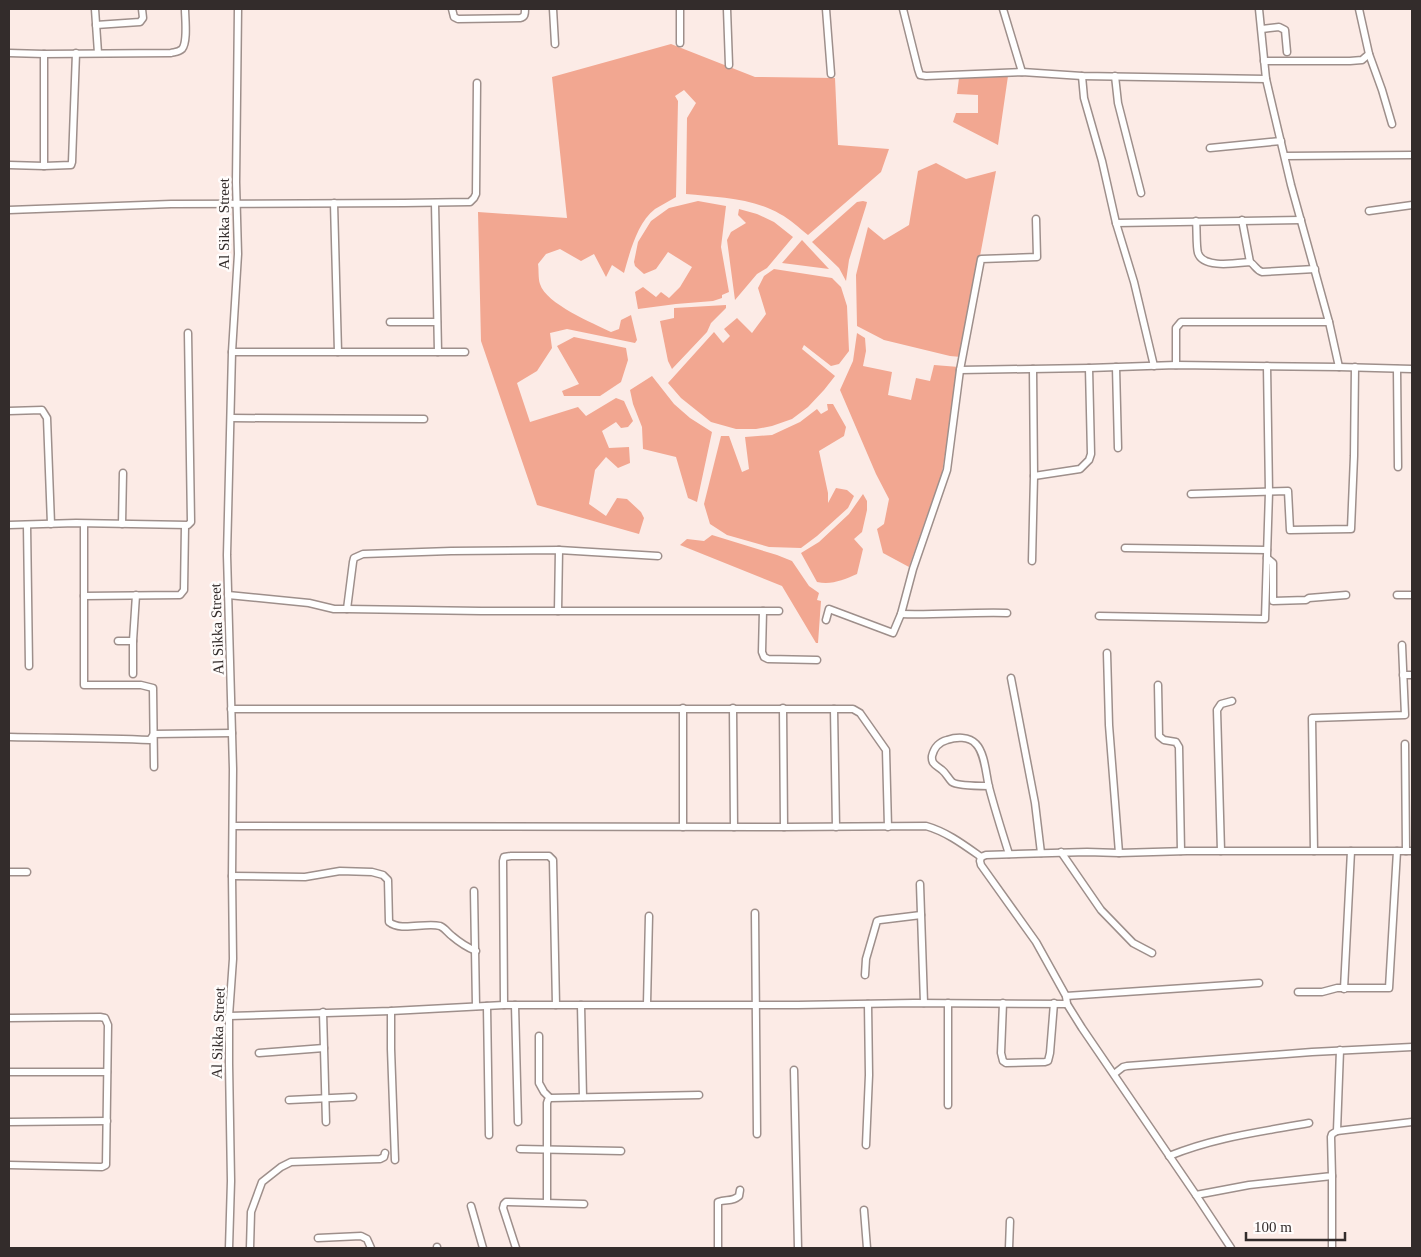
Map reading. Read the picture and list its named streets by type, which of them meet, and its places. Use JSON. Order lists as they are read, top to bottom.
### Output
{
  "streets": {
    "street": ["Al Sikka Street"]
  },
  "scale_bar": "100 m"
}
